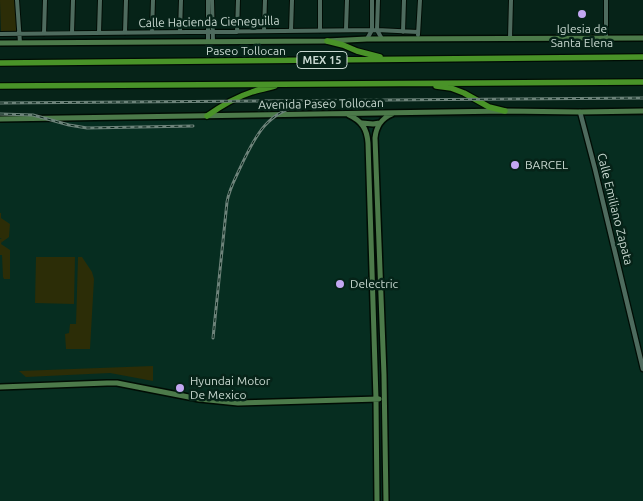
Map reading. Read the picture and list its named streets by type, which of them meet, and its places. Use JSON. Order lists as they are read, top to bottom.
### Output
{
  "streets": {
    "highway": ["Paseo Tollocan", "MEX 15"],
    "main road": ["Avenida Paseo Tollocan"],
    "street": ["Calle Hacienda Cieneguilla", "Calle Emiliano Zapata"]
  },
  "crossings": [
    ["Avenida Paseo Tollocan", "Calle Emiliano Zapata"]
  ],
  "places": [
    "Iglesia de Santa Elena",
    "BARCEL",
    "Delectric",
    "Hyundai Motor De Mexico"
  ]
}
